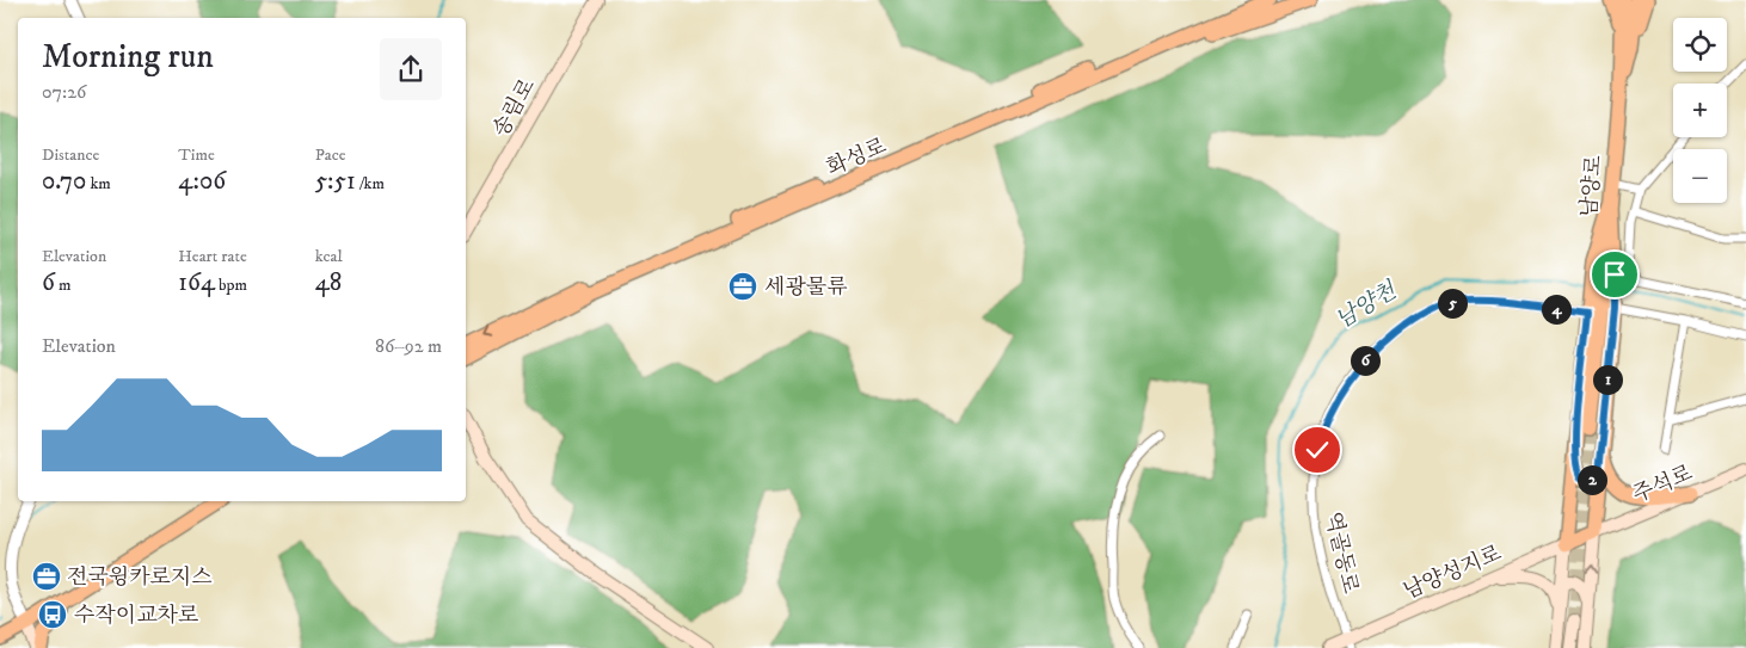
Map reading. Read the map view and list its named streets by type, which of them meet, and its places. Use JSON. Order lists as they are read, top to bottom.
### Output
{
  "streets": {
    "main road": [
      "송림로",
      "화성로",
      "남양로",
      "주석로",
      "남양성지로"
    ],
    "street": ["역골동로"]
  },
  "crossings": [
    ["남양로", "역골동로"],
    ["주석로", "남양성지로"],
    ["역골동로", "남양성지로"]
  ],
  "water": ["남양천"],
  "places": {
    "office": ["세광물류", "전국윙카로지스"],
    "bus stop": ["수작이교차로"]
  },
  "page": {
    "map_buttons": ["+", "−"],
    "heading": ["Morning run", "07:26"],
    "stats": [
      ["Distance", "0.70 km"],
      ["Time", "4:06"],
      ["Pace", "5:51 /km"],
      ["Elevation", "6 m"],
      ["Heart rate", "164 bpm"],
      ["kcal", "48"]
    ],
    "pins": [
      "5",
      "4",
      "6",
      "1",
      "2"
    ],
    "chart": ["Elevation", "86–92 m"]
  }
}
